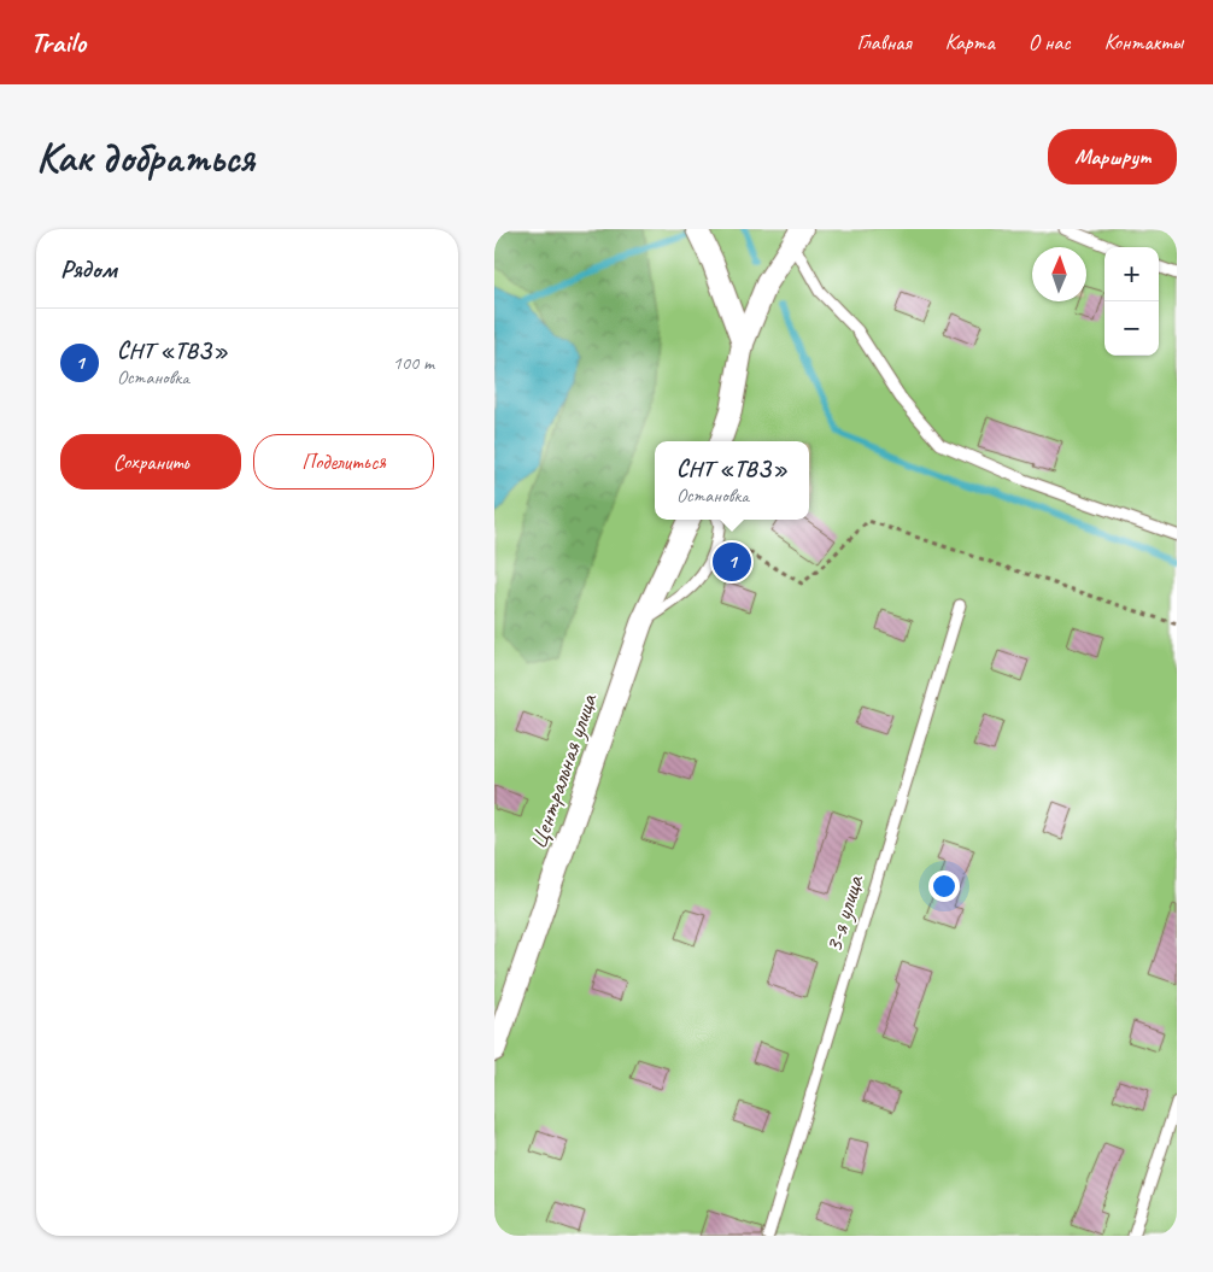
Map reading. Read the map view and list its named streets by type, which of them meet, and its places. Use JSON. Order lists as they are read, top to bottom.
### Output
{
  "streets": {
    "street": ["Центральная улица"],
    "lane": ["3-я улица"]
  },
  "north": "top",
  "page": {
    "header": "Trailo",
    "nav": [
      "Главная",
      "Карта",
      "О нас",
      "Контакты"
    ],
    "buttons": [
      "Маршрут",
      ["Сохранить", "Поделиться"]
    ],
    "title": "Как добраться",
    "heading": "Рядом",
    "map_buttons": ["+", "−"],
    "list": [
      {
        "mark": "1",
        "name": "СНТ «ТВЗ»",
        "note": "Остановка",
        "value": "100 m"
      }
    ],
    "popup": ["СНТ «ТВЗ»", "Остановка"],
    "pins": "1"
  }
}
